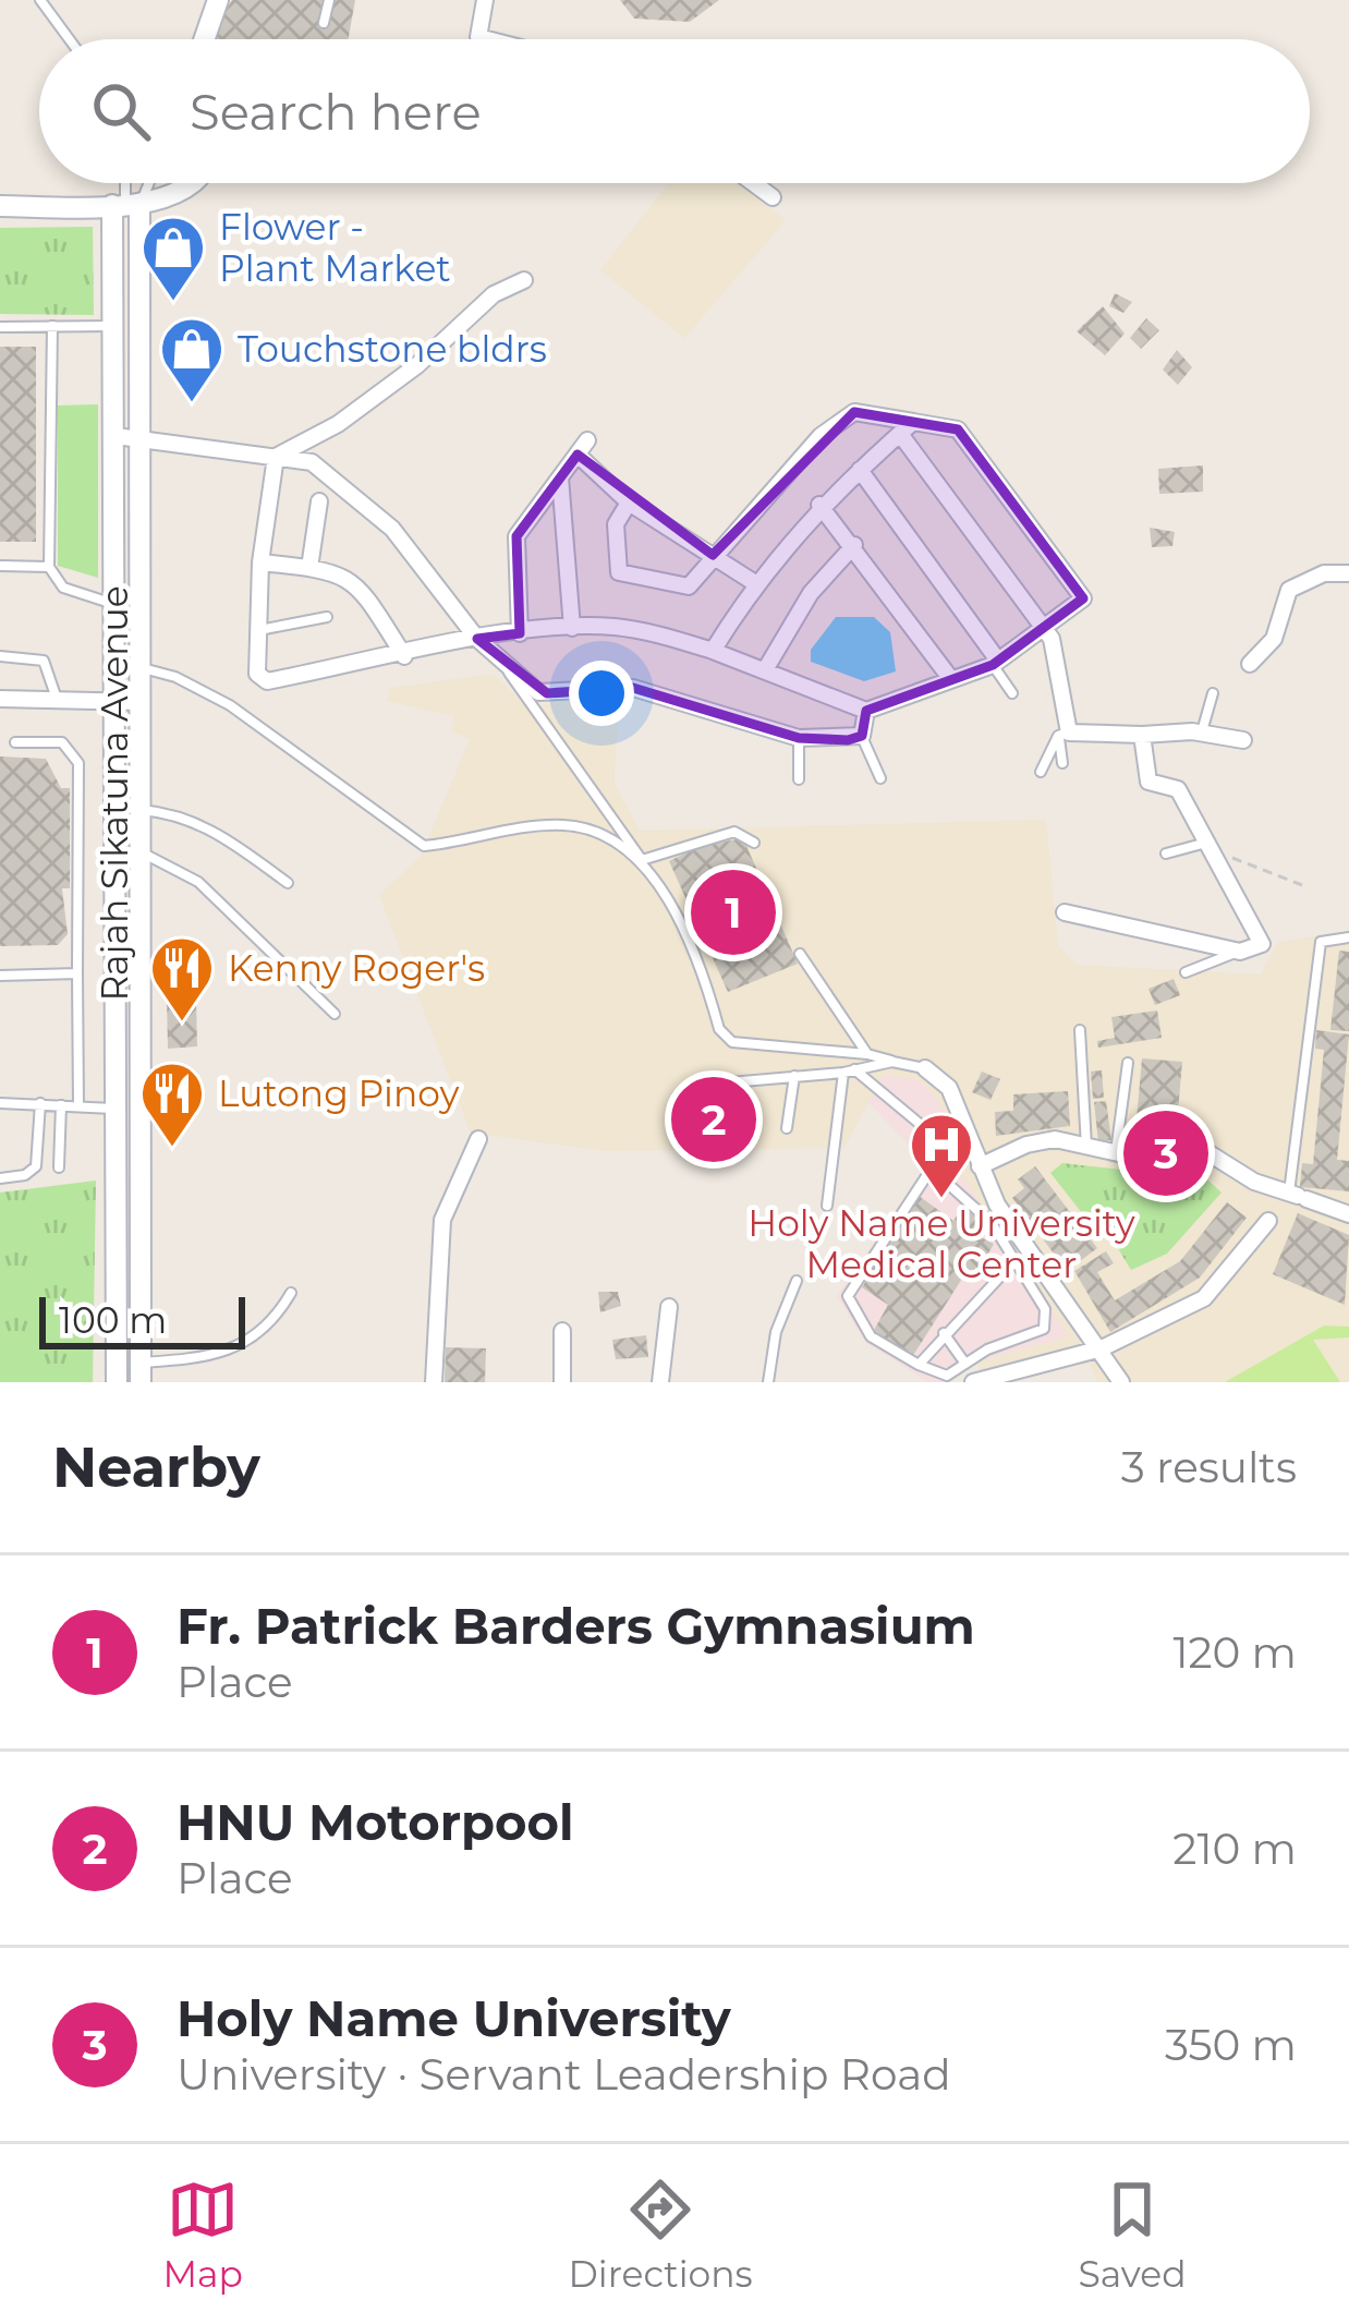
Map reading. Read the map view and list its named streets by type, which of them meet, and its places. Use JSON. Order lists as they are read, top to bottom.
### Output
{
  "streets": {
    "main road": ["Rajah Sikatuna Avenue"]
  },
  "places": {
    "shop": ["Flower - Plant Market", "Touchstone bldrs"],
    "restaurant": ["Kenny Roger's", "Lutong Pinoy"],
    "hospital": ["Holy Name University Medical Center"]
  },
  "scale_bar": "100 m",
  "page": {
    "search": "Search here",
    "pins": ["1", "2", "3"],
    "scale": "100 m",
    "heading": ["Nearby", "3 results"],
    "list": [
      {
        "mark": "1",
        "name": "Fr. Patrick Barders Gymnasium",
        "note": "Place",
        "value": "120 m"
      },
      {
        "mark": "2",
        "name": "HNU Motorpool",
        "note": "Place",
        "value": "210 m"
      },
      {
        "mark": "3",
        "name": "Holy Name University",
        "note": "University · Servant Leadership Road",
        "value": "350 m"
      }
    ],
    "nav": ["Map", "Directions", "Saved"]
  }
}
